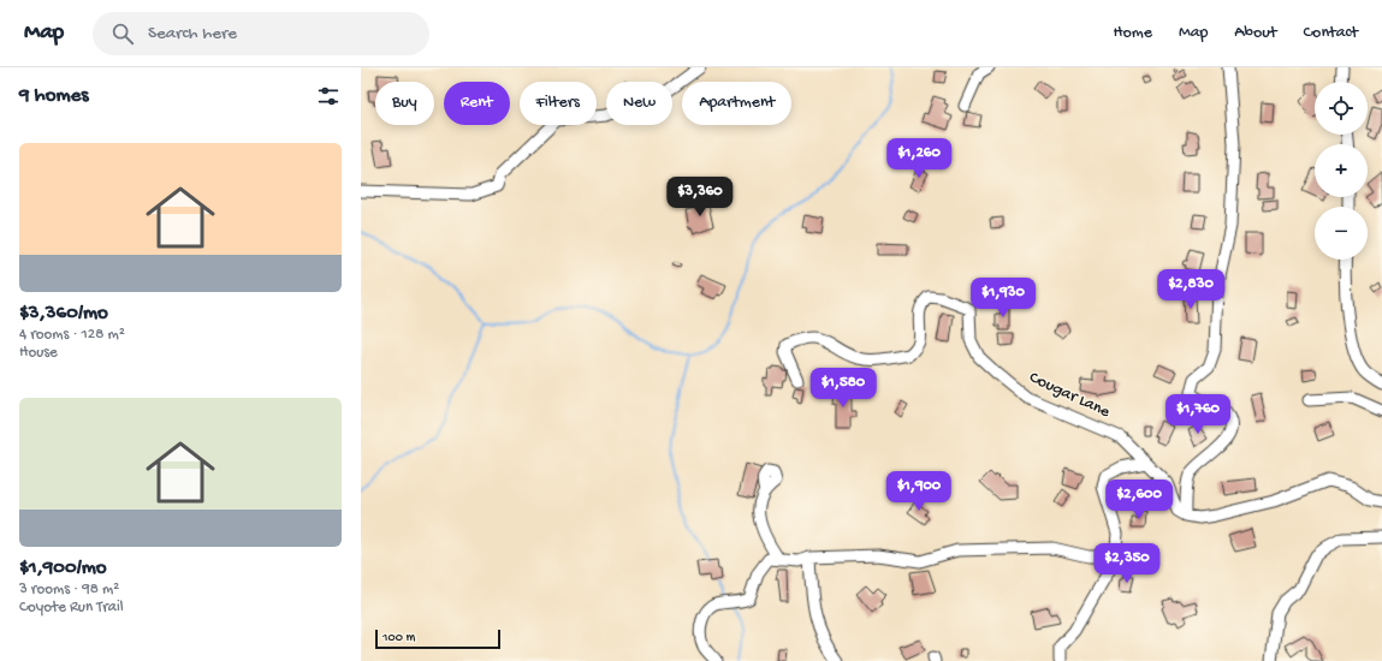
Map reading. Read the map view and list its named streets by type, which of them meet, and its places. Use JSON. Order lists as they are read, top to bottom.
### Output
{
  "streets": {
    "street": ["Cougar Lane"]
  },
  "scale_bar": "100 m",
  "page": {
    "header": "Map",
    "search": "Search here",
    "nav": [
      "Home",
      "Map",
      "About",
      "Contact"
    ],
    "heading": "9 homes",
    "map_buttons": ["+", "−"],
    "chip": [
      "Buy",
      "Rent",
      "Filters",
      "New",
      "Apartment"
    ],
    "list": [
      {
        "name": "$3,360/mo",
        "note": "4 rooms · 128 m² · House"
      },
      {
        "name": "$1,900/mo",
        "note": "3 rooms · 98 m² · Coyote Run Trail"
      }
    ],
    "price": [
      "$1,260",
      "$3,360",
      "$2,830",
      "$1,930",
      "$1,580",
      "$1,760",
      "$1,900",
      "$2,600",
      "$2,350"
    ],
    "scale": "100 m"
  }
}
